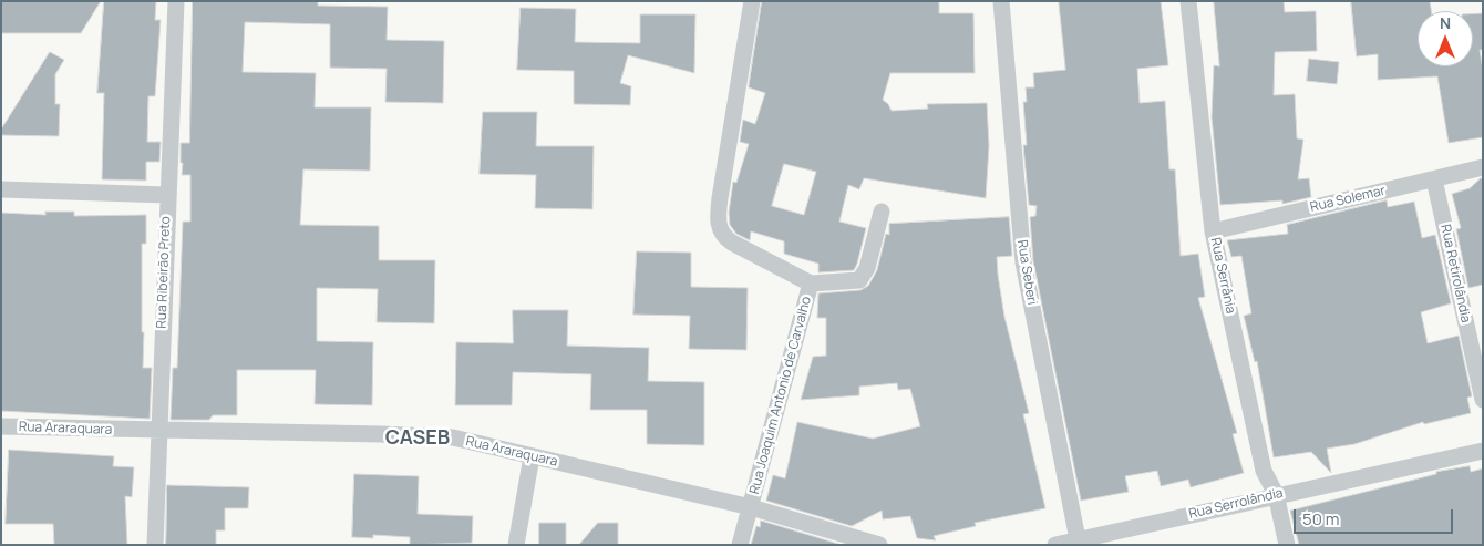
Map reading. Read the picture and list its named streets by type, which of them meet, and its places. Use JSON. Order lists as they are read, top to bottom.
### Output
{
  "streets": {
    "street": [
      "Rua Solemar",
      "Rua Ribeirão Preto",
      "Rua Seberi",
      "Rua Retirolândia",
      "Rua Serrânia",
      "Rua Joaquim Antonio de Carvalho",
      "Rua Araraquara",
      "Rua Serrolândia"
    ]
  },
  "crossings": [
    ["Rua Solemar", "Rua Retirolândia"],
    ["Rua Solemar", "Rua Serrânia"],
    ["Rua Ribeirão Preto", "Rua Araraquara"],
    ["Rua Seberi", "Rua Serrolândia"],
    ["Rua Serrânia", "Rua Serrolândia"],
    ["Rua Joaquim Antonio de Carvalho", "Rua Araraquara"]
  ],
  "districts": ["CASEB"],
  "scale_bar": "50 m",
  "north": "top"
}
